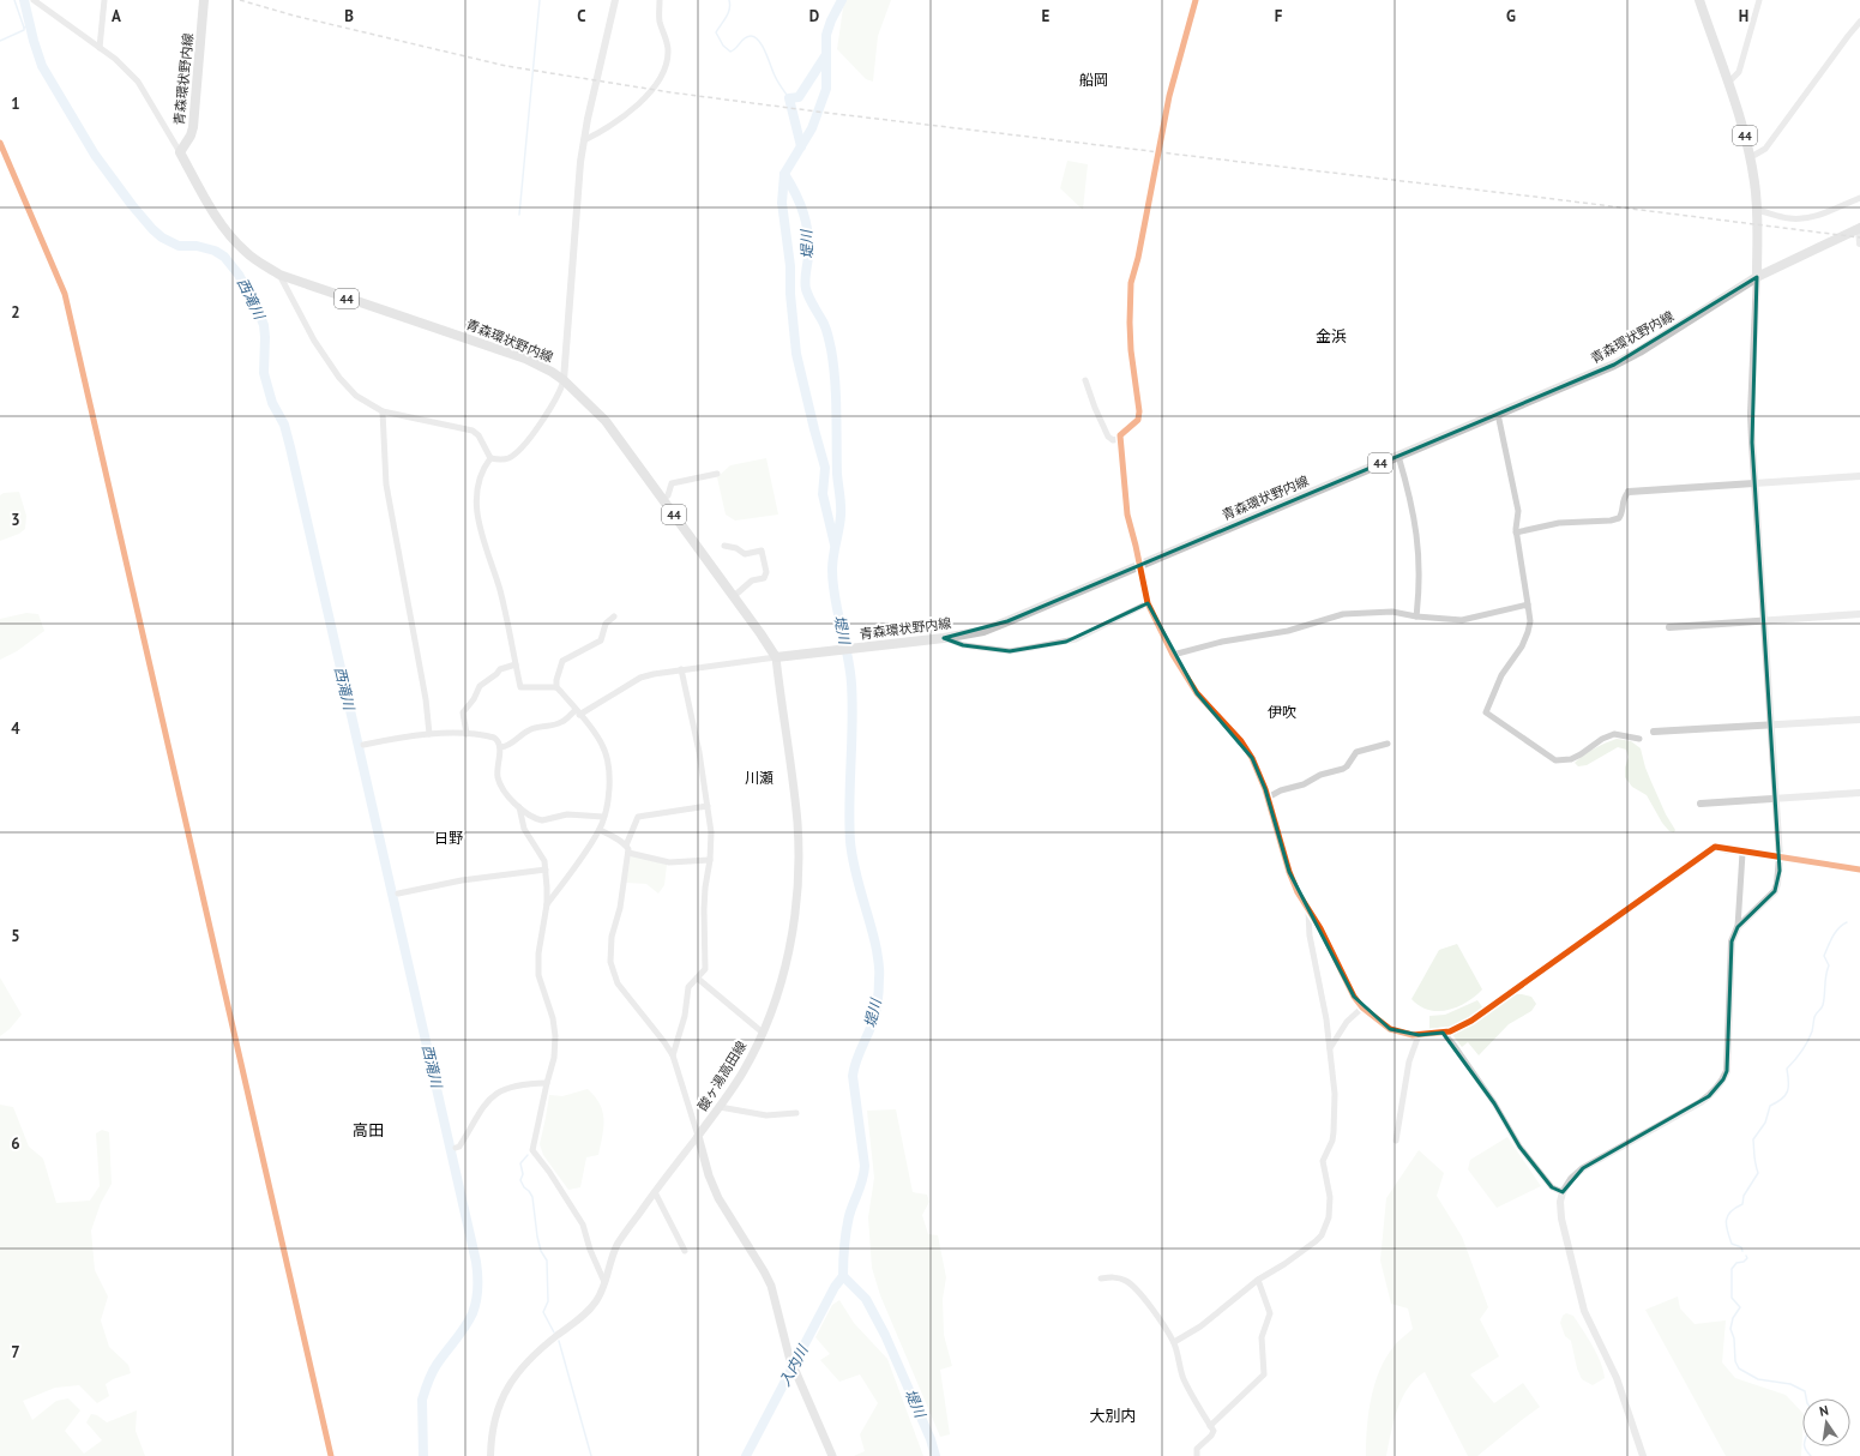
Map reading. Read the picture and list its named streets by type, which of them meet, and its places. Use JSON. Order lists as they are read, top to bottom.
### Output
{
  "streets": {
    "main road": ["青森環状野内線", "44", "酸ヶ湯高田線"]
  },
  "crossings": [
    ["青森環状野内線", "44"],
    ["青森環状野内線", "酸ヶ湯高田線"]
  ],
  "districts": [
    "船岡",
    "金浜",
    "伊吹",
    "川瀬",
    "日野",
    "高田",
    "大別内"
  ],
  "water": ["堤川", "西滝川", "入内川"],
  "north": "top",
  "grid": {
    "columns": [
      "A",
      "B",
      "C",
      "D",
      "E",
      "F",
      "G",
      "H"
    ],
    "rows": [
      "1",
      "2",
      "3",
      "4",
      "5",
      "6",
      "7"
    ]
  }
}
